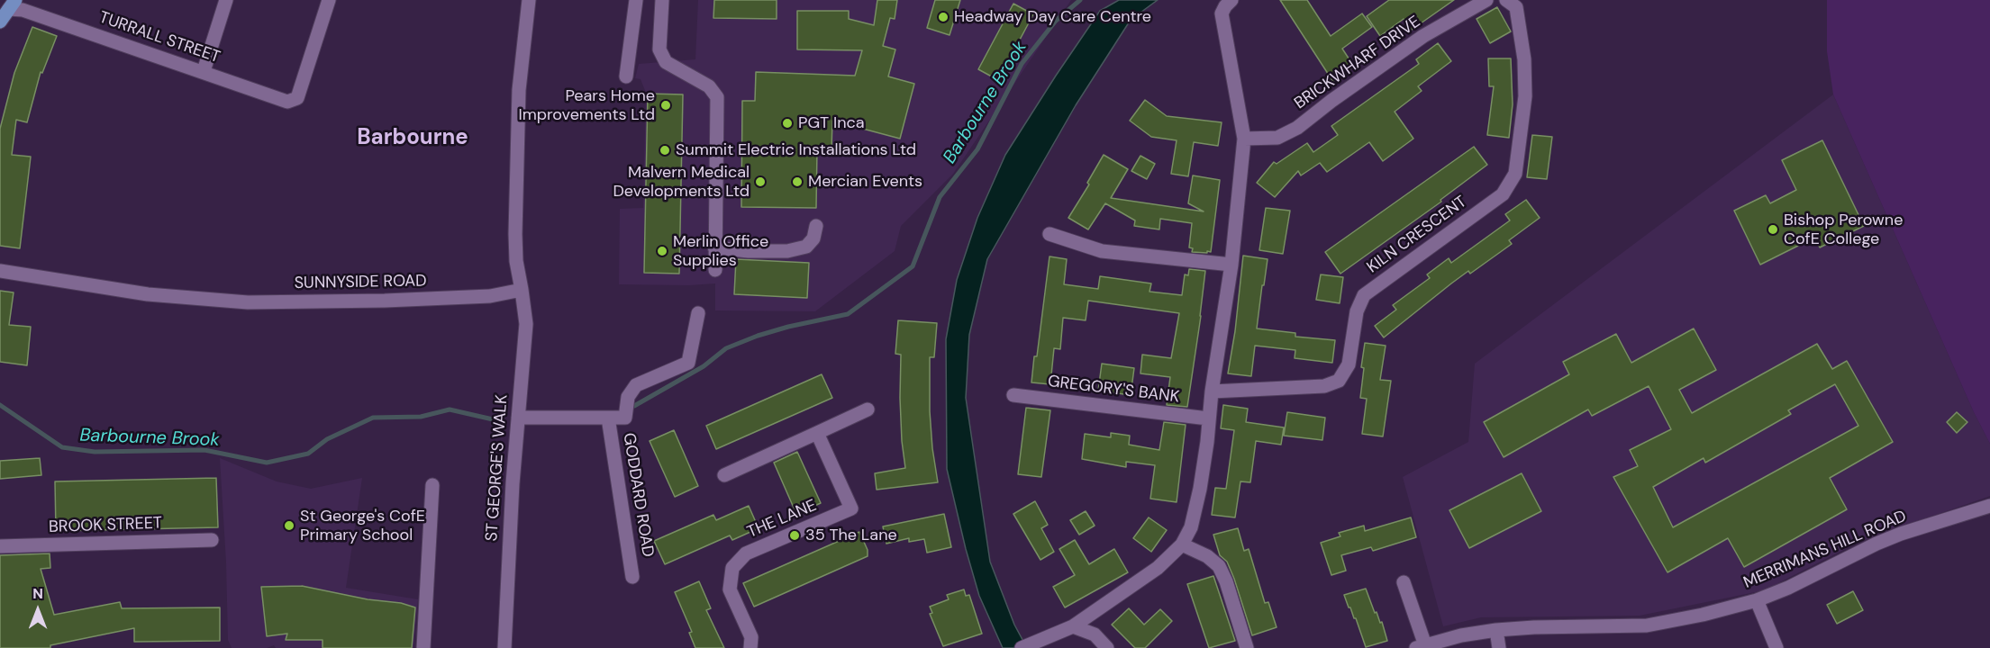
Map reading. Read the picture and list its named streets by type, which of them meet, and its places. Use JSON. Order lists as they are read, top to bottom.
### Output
{
  "streets": {
    "street": [
      "TURRALL STREET",
      "BRICKWHARF DRIVE",
      "KILN CRESCENT",
      "SUNNYSIDE ROAD",
      "GREGORY'S BANK",
      "ST GEORGE'S WALK",
      "GODDARD ROAD",
      "THE LANE",
      "BROOK STREET",
      "MERRIMANS HILL ROAD"
    ]
  },
  "crossings": [
    ["SUNNYSIDE ROAD", "ST GEORGE'S WALK"],
    ["ST GEORGE'S WALK", "GODDARD ROAD"]
  ],
  "districts": ["Barbourne"],
  "water": ["Barbourne Brook"],
  "places": [
    "Headway Day Care Centre",
    "Pears Home Improvements Ltd",
    "PGT Inca",
    "Summit Electric Installations Ltd",
    "Malvern Medical Developments Ltd",
    "Mercian Events",
    "Bishop Perowne CofE College",
    "Merlin Office Supplies",
    "St George's CofE Primary School",
    "35 The Lane"
  ],
  "north": "top"
}
